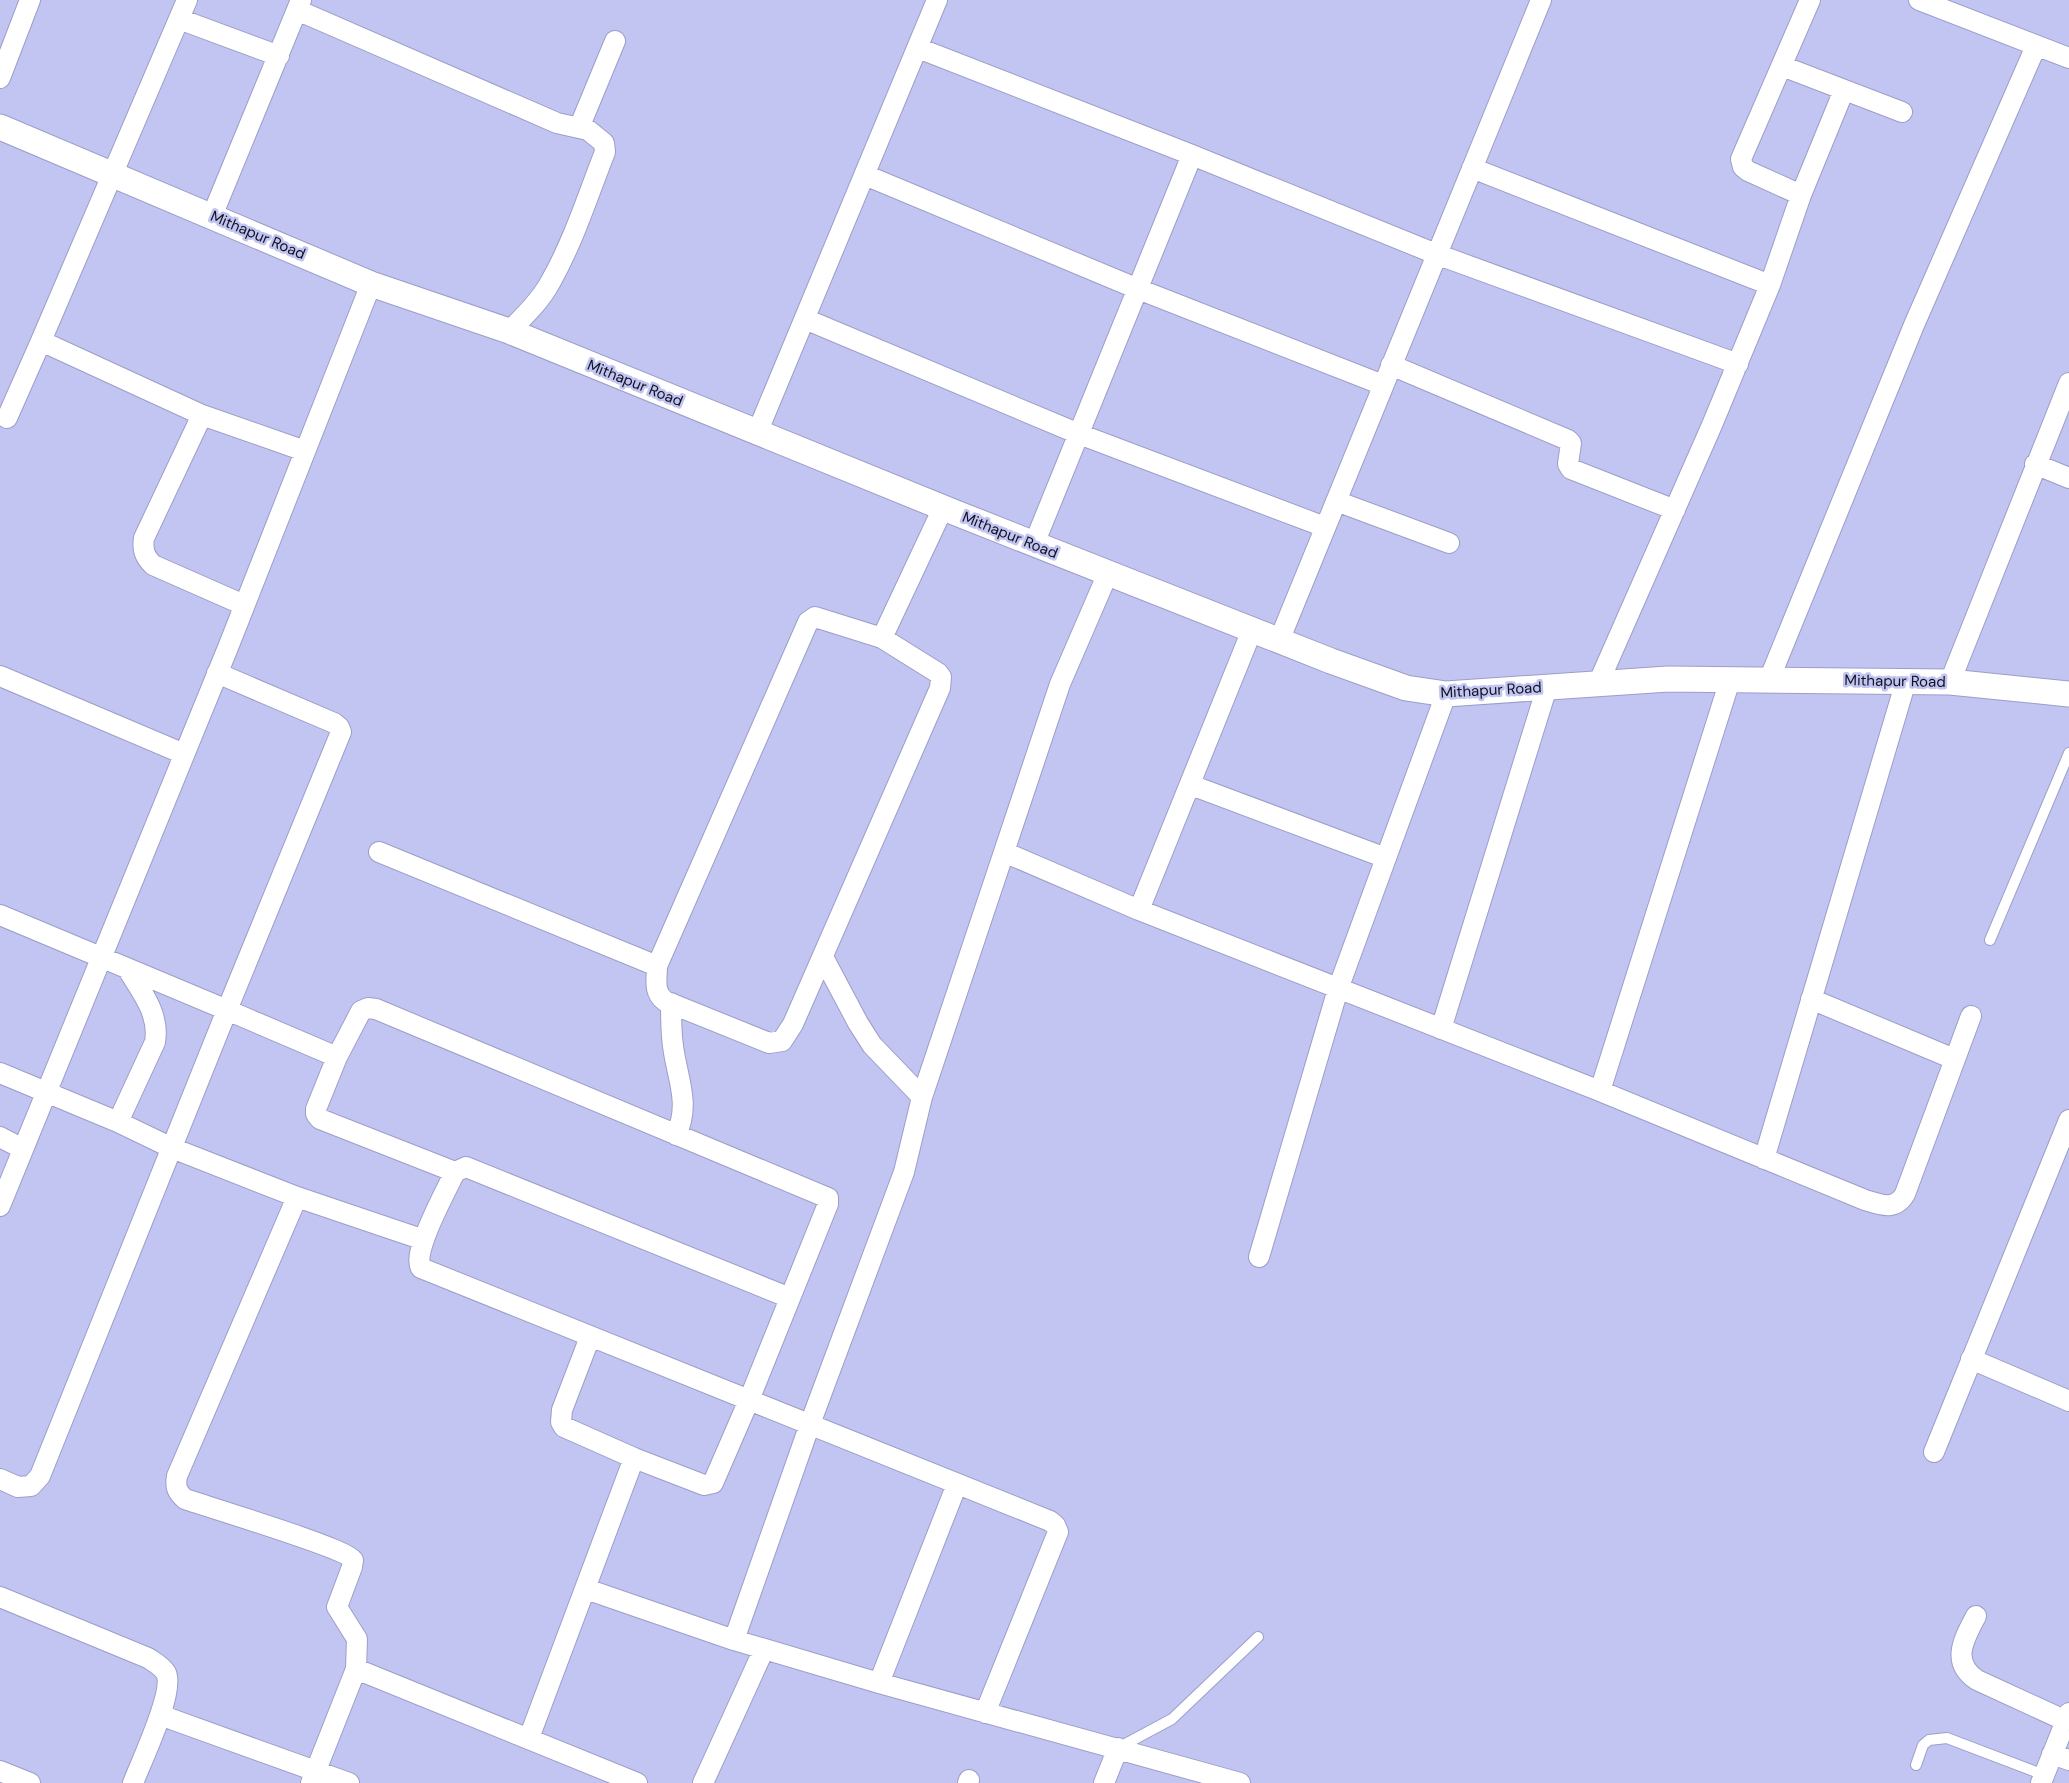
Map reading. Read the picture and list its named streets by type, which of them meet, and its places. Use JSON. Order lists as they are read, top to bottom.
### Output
{
  "streets": {
    "street": ["Mithapur Road"]
  }
}
